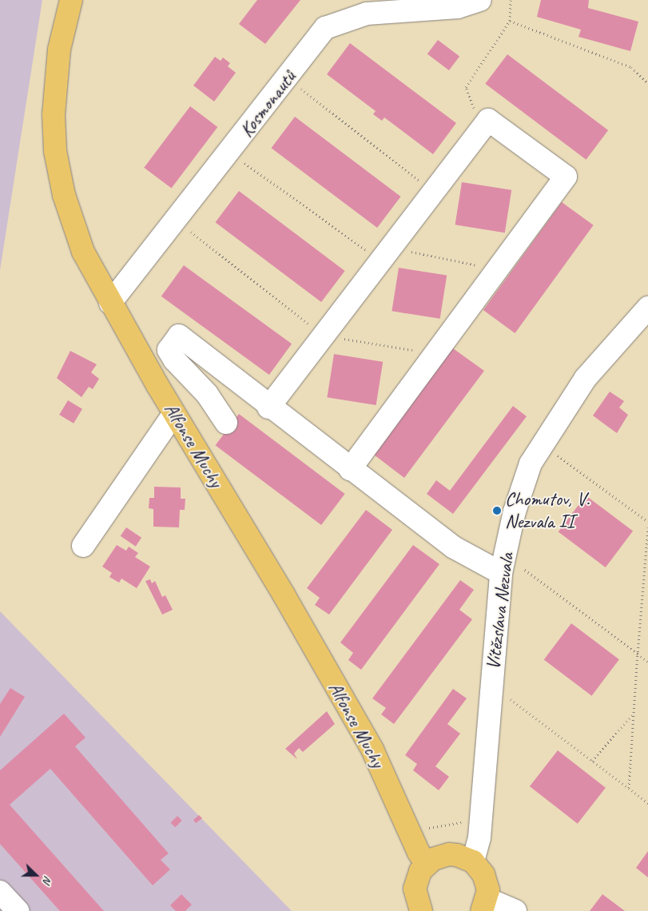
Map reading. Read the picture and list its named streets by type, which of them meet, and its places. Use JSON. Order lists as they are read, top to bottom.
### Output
{
  "streets": {
    "main road": ["Alfonse Muchy"],
    "street": ["Kosmonautů", "Vítězslava Nezvala"]
  },
  "crossings": [
    ["Kosmonautů", "Alfonse Muchy"]
  ],
  "places": ["Chomutov, V. Nezvala II"],
  "north": "right"
}
